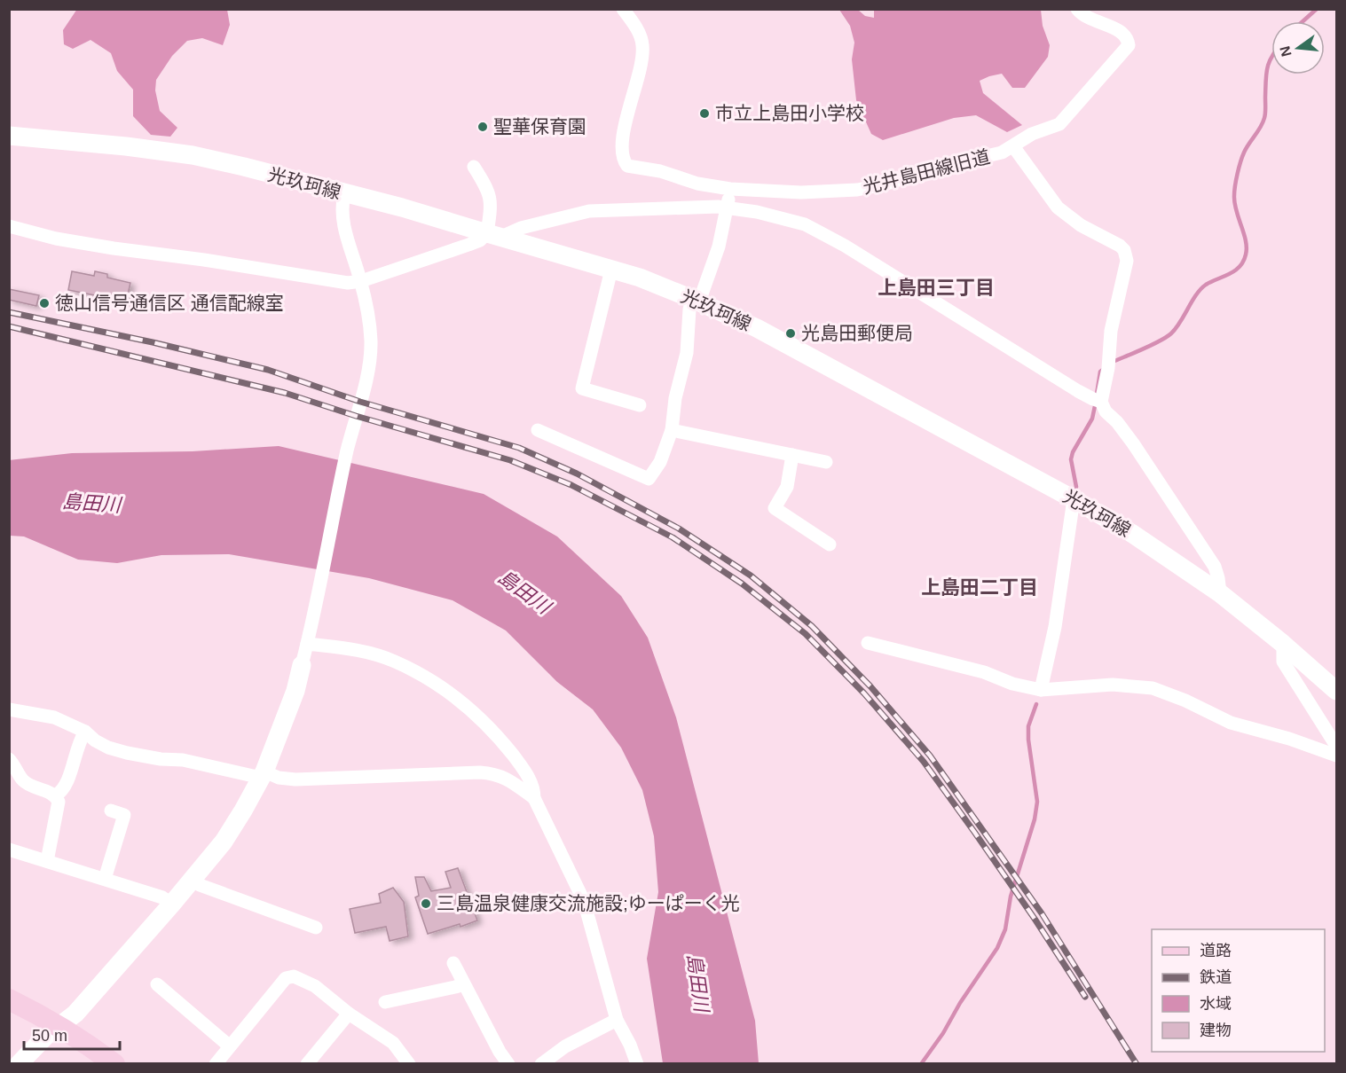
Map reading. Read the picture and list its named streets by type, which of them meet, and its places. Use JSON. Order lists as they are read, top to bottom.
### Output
{
  "streets": {
    "main road": ["光玖珂線"],
    "street": ["光井島田線旧道"]
  },
  "districts": ["上島田三丁目", "上島田二丁目"],
  "water": ["島田川"],
  "places": [
    "市立上島田小学校",
    "聖華保育園",
    "徳山信号通信区 通信配線室",
    "光島田郵便局",
    "三島温泉健康交流施設;ゆーぱーく光"
  ],
  "legend": [
    "道路",
    "鉄道",
    "水域",
    "建物"
  ],
  "scale_bar": "50 m",
  "north": "left"
}
